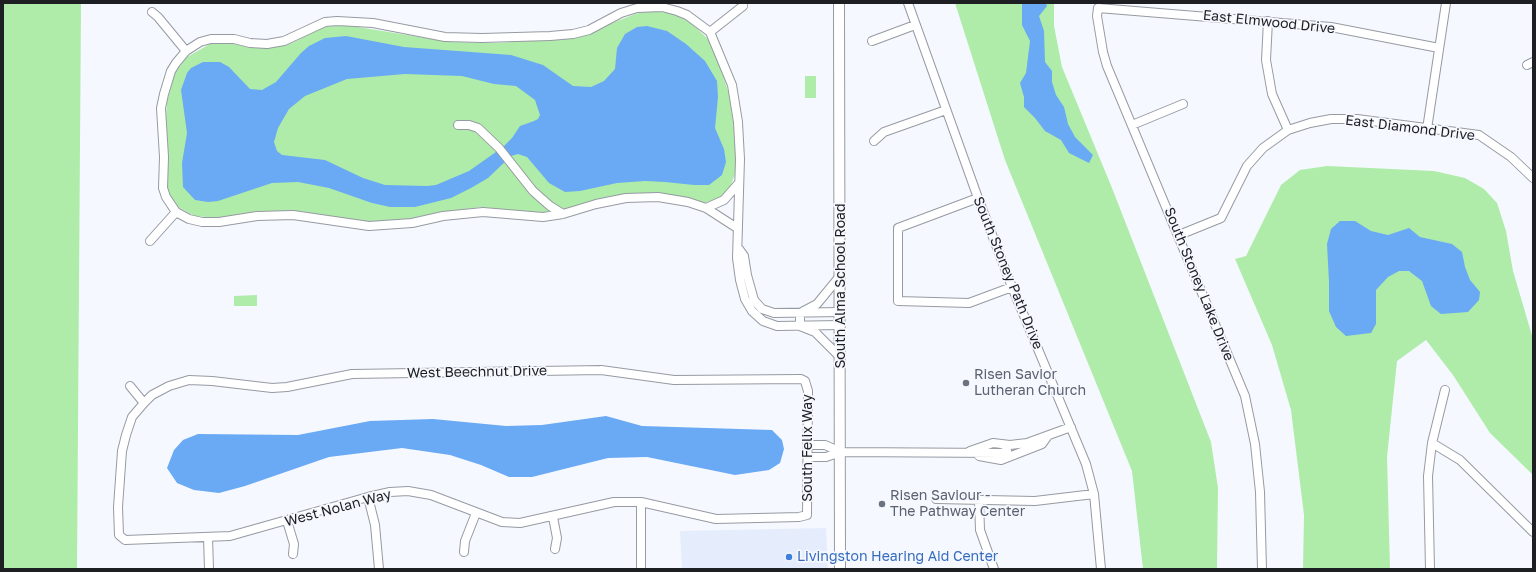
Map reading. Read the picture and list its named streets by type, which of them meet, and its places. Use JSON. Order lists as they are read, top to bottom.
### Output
{
  "streets": {
    "main road": ["South Alma School Road"],
    "street": [
      "East Elmwood Drive",
      "East Diamond Drive",
      "South Stoney Path Drive",
      "South Stoney Lake Drive",
      "West Beechnut Drive",
      "South Felix Way",
      "West Nolan Way"
    ]
  },
  "crossings": [
    ["East Elmwood Drive", "South Stoney Lake Drive"],
    ["East Diamond Drive", "South Stoney Lake Drive"],
    ["West Beechnut Drive", "South Felix Way"],
    ["West Beechnut Drive", "West Nolan Way"],
    ["South Felix Way", "West Nolan Way"]
  ],
  "places": ["Risen Savior Lutheran Church", "Risen Saviour - The Pathway Center", "Livingston Hearing Aid Center"]
}
